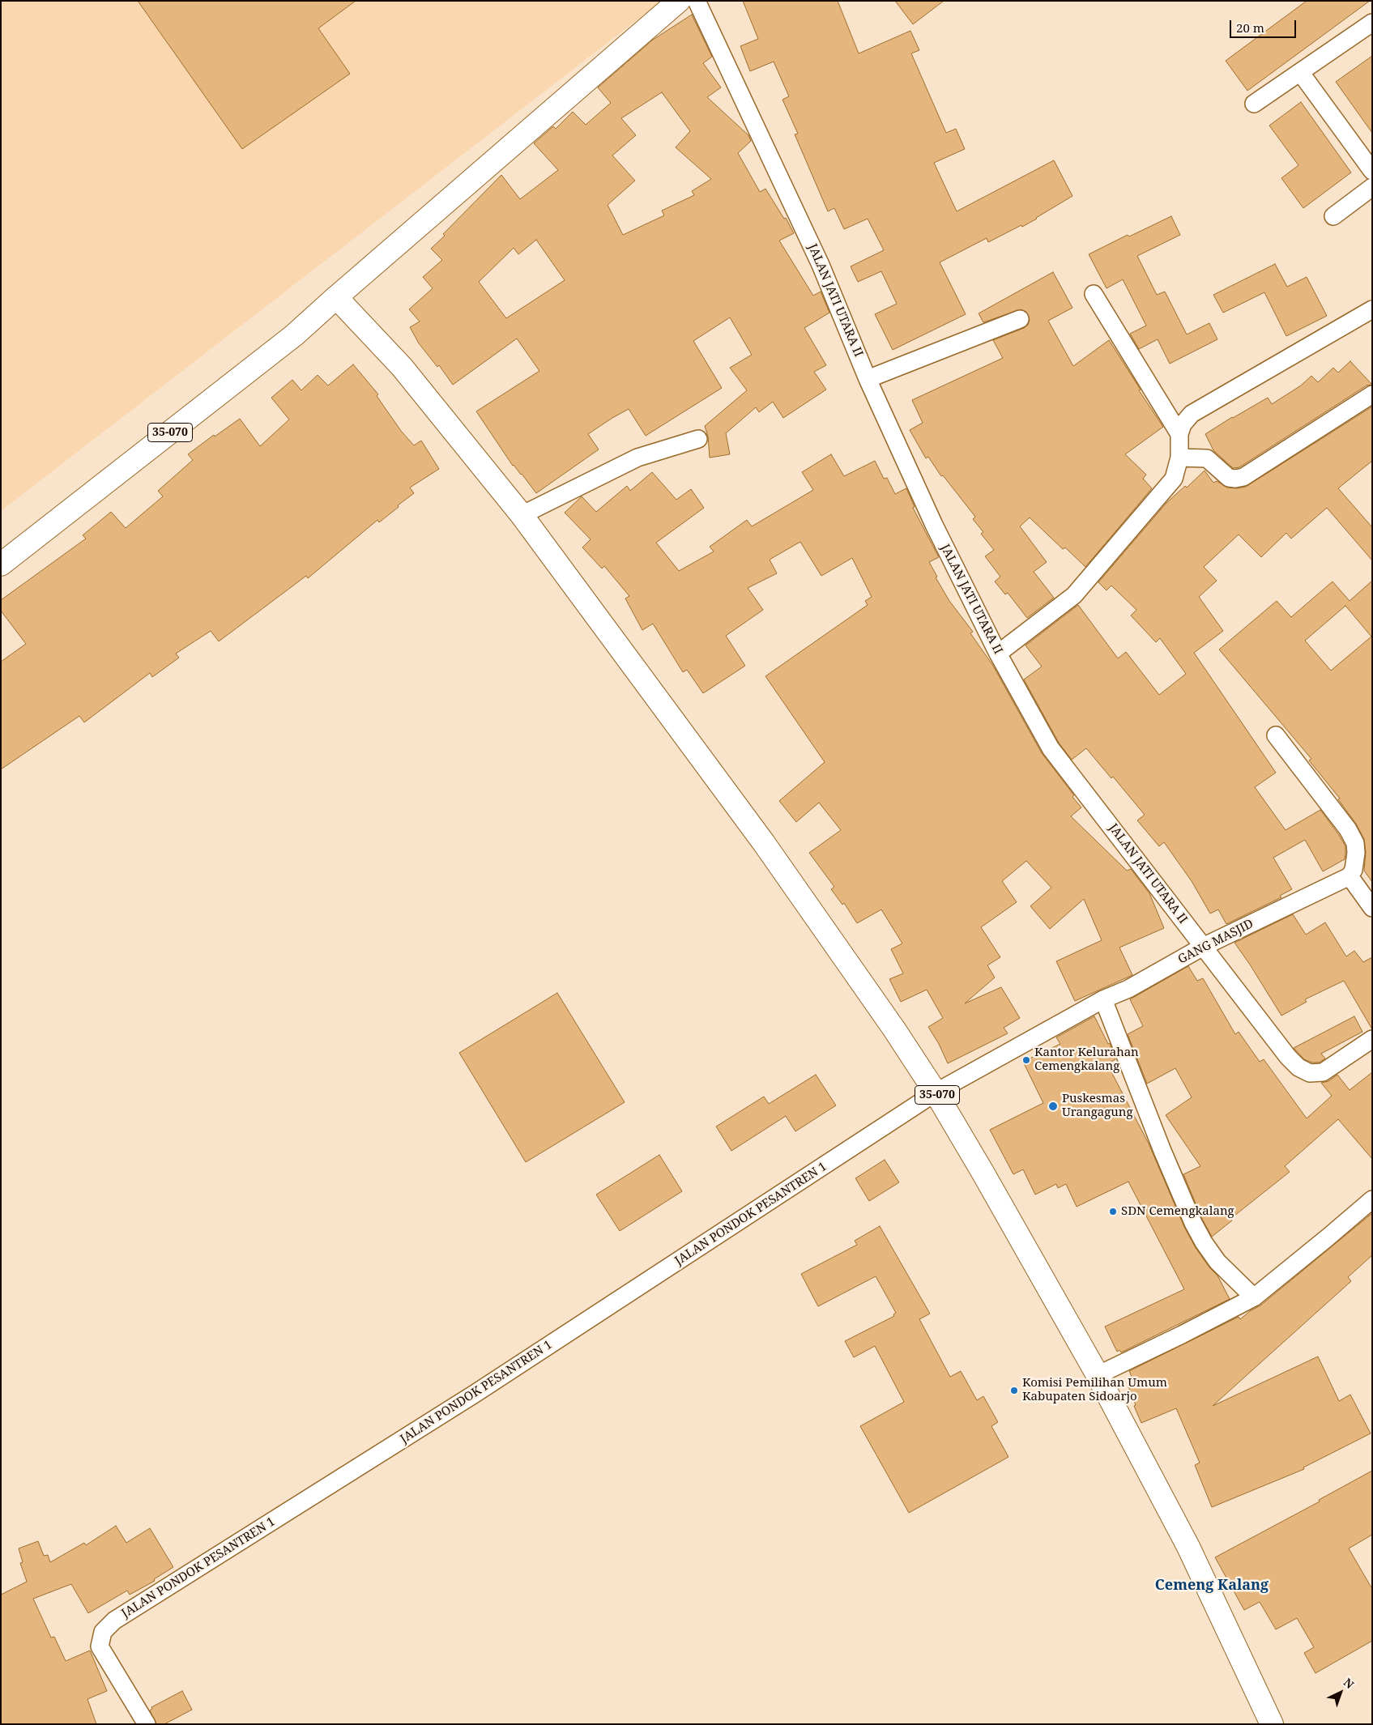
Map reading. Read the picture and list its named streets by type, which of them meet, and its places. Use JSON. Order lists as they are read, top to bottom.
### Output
{
  "streets": {
    "main road": ["35-070"],
    "street": ["JALAN JATI UTARA II", "GANG MASJID", "JALAN PONDOK PESANTREN 1"]
  },
  "crossings": [
    ["JALAN JATI UTARA II", "GANG MASJID"],
    ["35-070", "GANG MASJID"],
    ["35-070", "JALAN PONDOK PESANTREN 1"],
    ["GANG MASJID", "JALAN PONDOK PESANTREN 1"]
  ],
  "districts": ["Cemeng Kalang"],
  "places": [
    "Kantor Kelurahan Cemengkalang",
    "Puskesmas Urangagung",
    "SDN Cemengkalang",
    "Komisi Pemilihan Umum Kabupaten Sidoarjo"
  ],
  "scale_bar": "20 m",
  "north": "top right"
}
